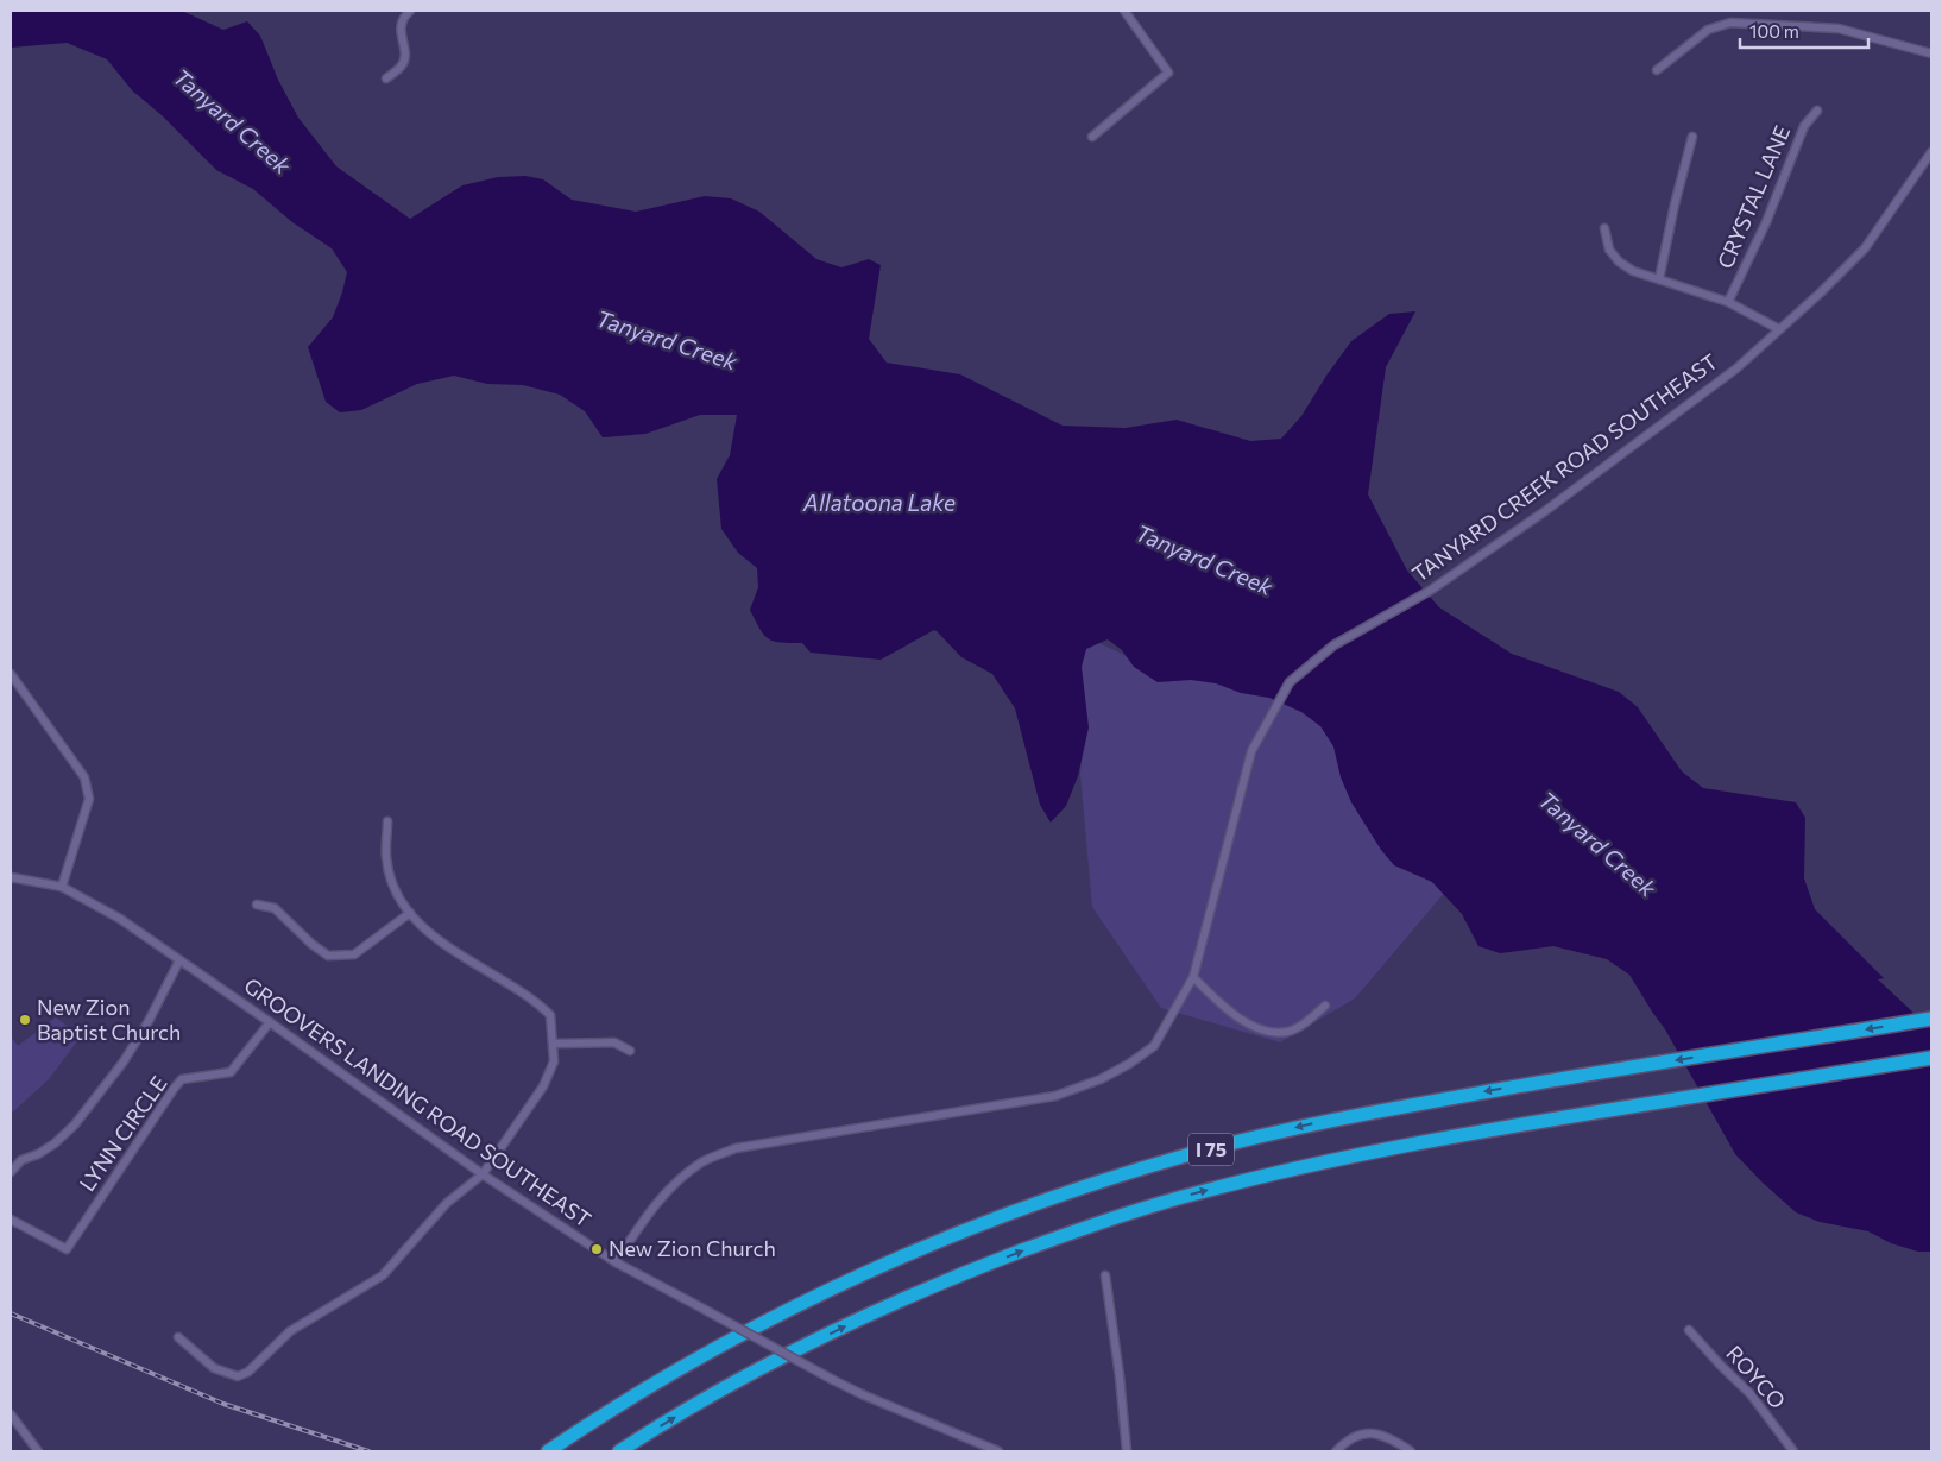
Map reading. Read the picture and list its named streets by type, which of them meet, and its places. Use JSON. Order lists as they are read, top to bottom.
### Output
{
  "streets": {
    "highway": ["I 75"],
    "street": [
      "CRYSTAL LANE",
      "TANYARD CREEK ROAD SOUTHEAST",
      "GROOVERS LANDING ROAD SOUTHEAST",
      "LYNN CIRCLE",
      "ROYCO"
    ]
  },
  "crossings": [
    ["TANYARD CREEK ROAD SOUTHEAST", "GROOVERS LANDING ROAD SOUTHEAST"],
    ["GROOVERS LANDING ROAD SOUTHEAST", "LYNN CIRCLE"]
  ],
  "water": ["Tanyard Creek", "Allatoona Lake"],
  "places": ["New Zion Baptist Church", "New Zion Church"],
  "scale_bar": "100 m"
}
